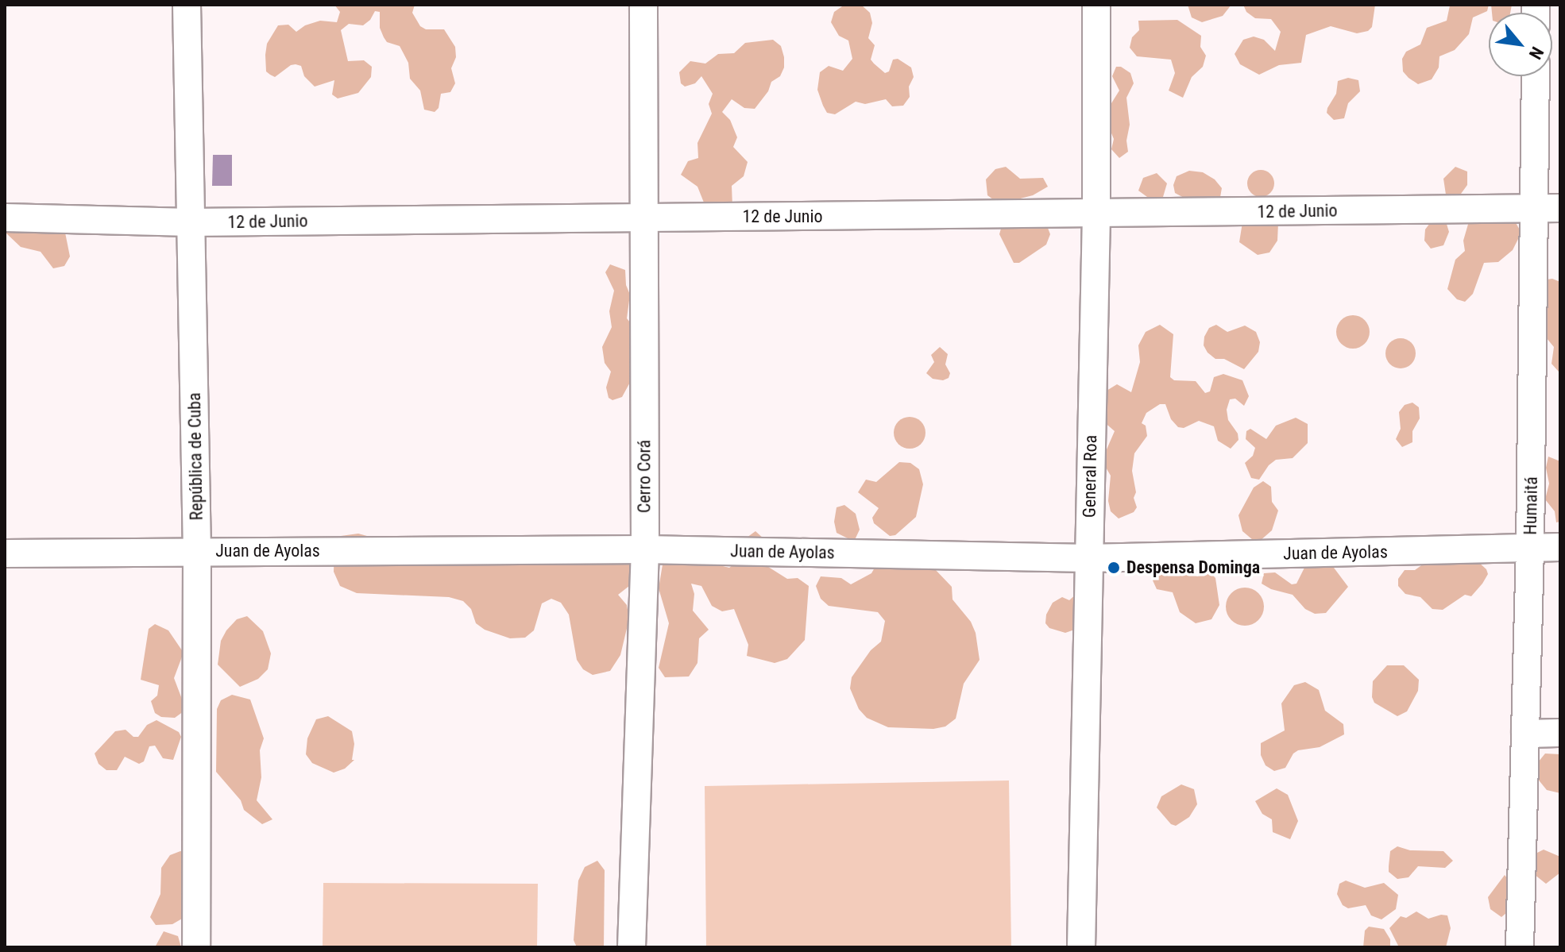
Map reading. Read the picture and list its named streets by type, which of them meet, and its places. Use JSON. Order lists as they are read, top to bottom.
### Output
{
  "streets": {
    "street": [
      "12 de Junio",
      "República de Cuba",
      "Cerro Corá",
      "General Roa",
      "Humaitá",
      "Juan de Ayolas"
    ]
  },
  "crossings": [
    ["12 de Junio", "República de Cuba"],
    ["12 de Junio", "Cerro Corá"],
    ["12 de Junio", "General Roa"],
    ["12 de Junio", "Humaitá"],
    ["República de Cuba", "Juan de Ayolas"],
    ["Cerro Corá", "Juan de Ayolas"],
    ["General Roa", "Juan de Ayolas"],
    ["Humaitá", "Juan de Ayolas"]
  ],
  "places": ["Despensa Dominga"],
  "north": "bottom right"
}
